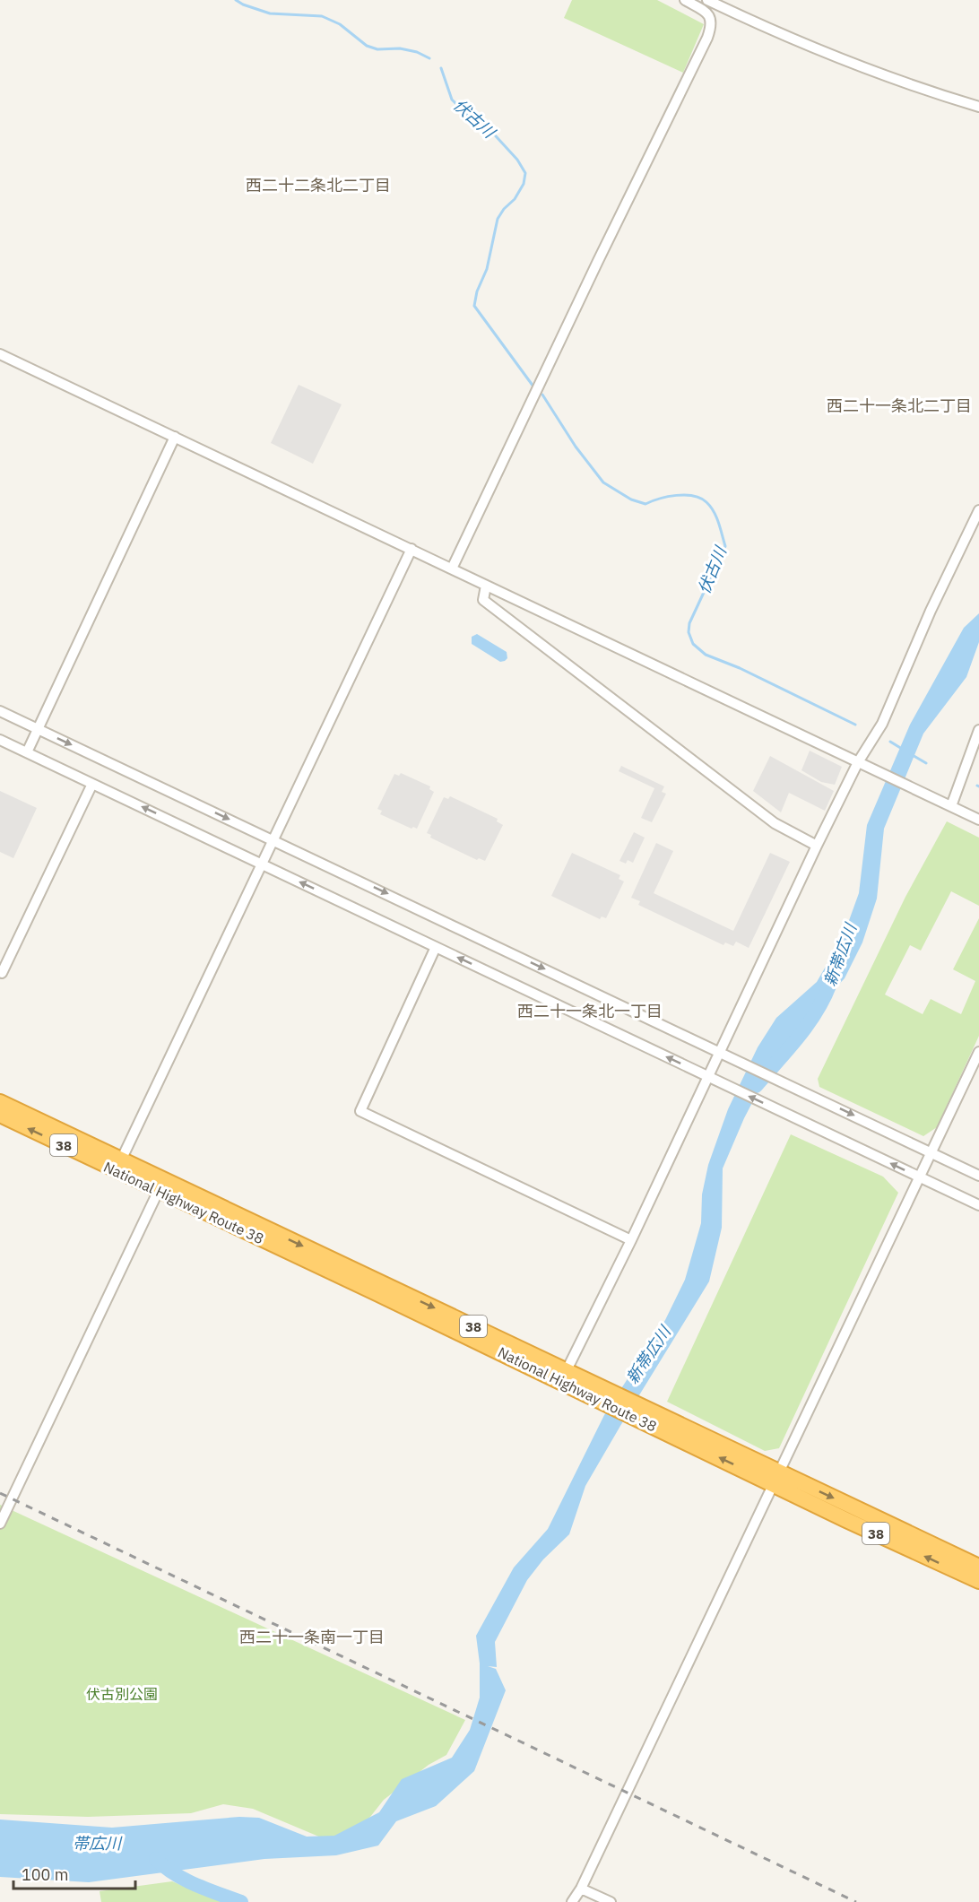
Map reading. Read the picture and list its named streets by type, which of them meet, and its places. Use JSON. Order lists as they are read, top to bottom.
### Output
{
  "streets": {
    "highway": ["38", "National Highway Route 38"]
  },
  "districts": [
    "西二十二条北二丁目",
    "西二十一条北二丁目",
    "西二十一条北一丁目",
    "西二十一条南一丁目"
  ],
  "water": ["伏古川", "新帯広川", "帯広川"],
  "parks": ["伏古別公園"],
  "scale_bar": "100 m"
}
